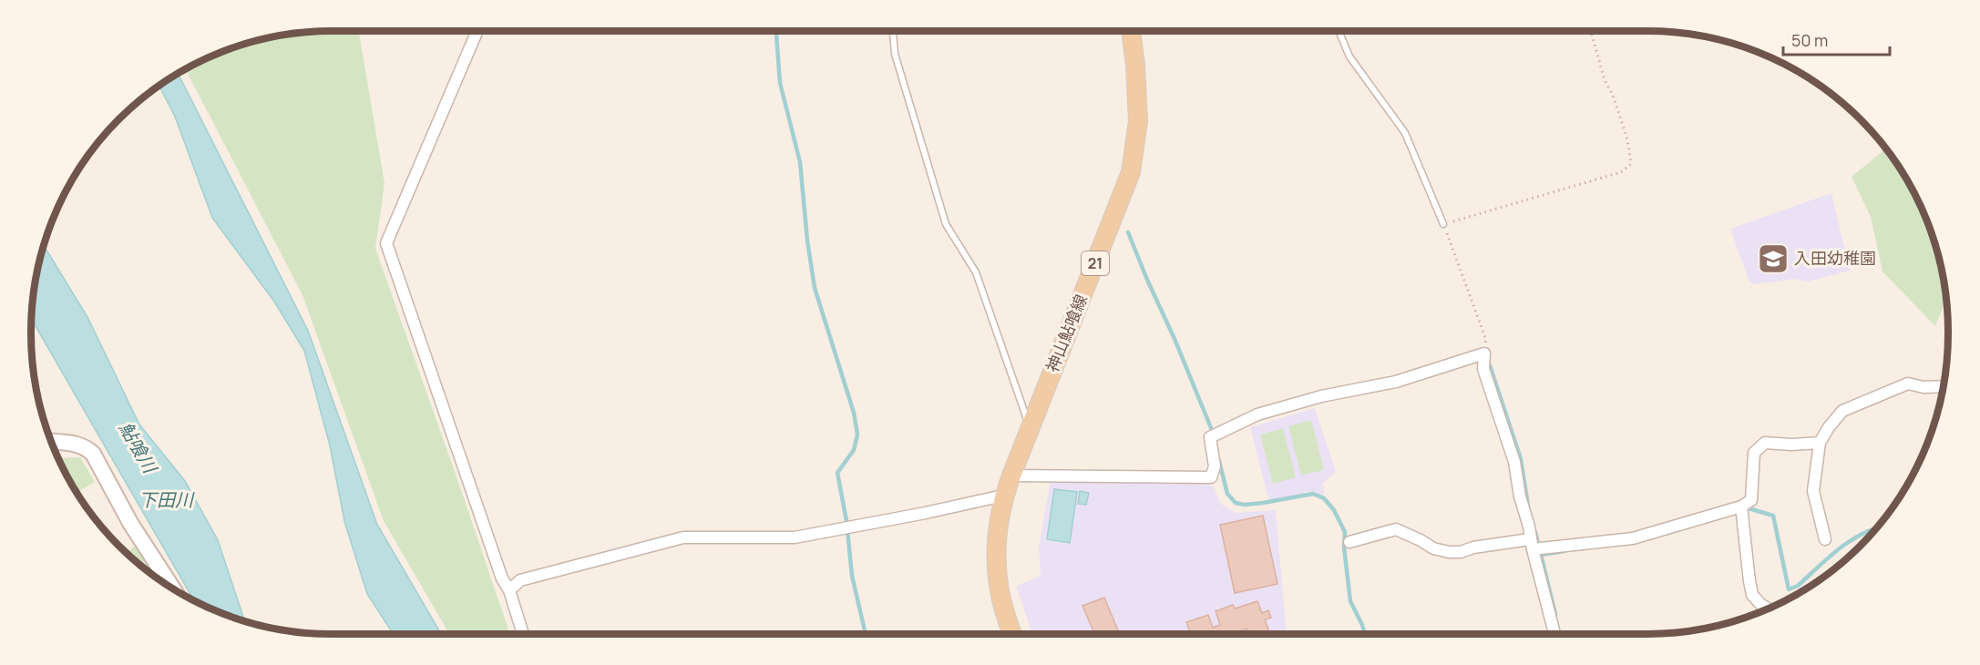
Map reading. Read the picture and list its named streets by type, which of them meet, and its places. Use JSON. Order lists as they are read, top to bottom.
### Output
{
  "streets": {
    "main road": ["21", "神山鮎喰線"]
  },
  "water": ["鮎喰川", "下田川"],
  "places": {
    "school or university": ["入田幼稚園"]
  },
  "scale_bar": "50 m"
}
